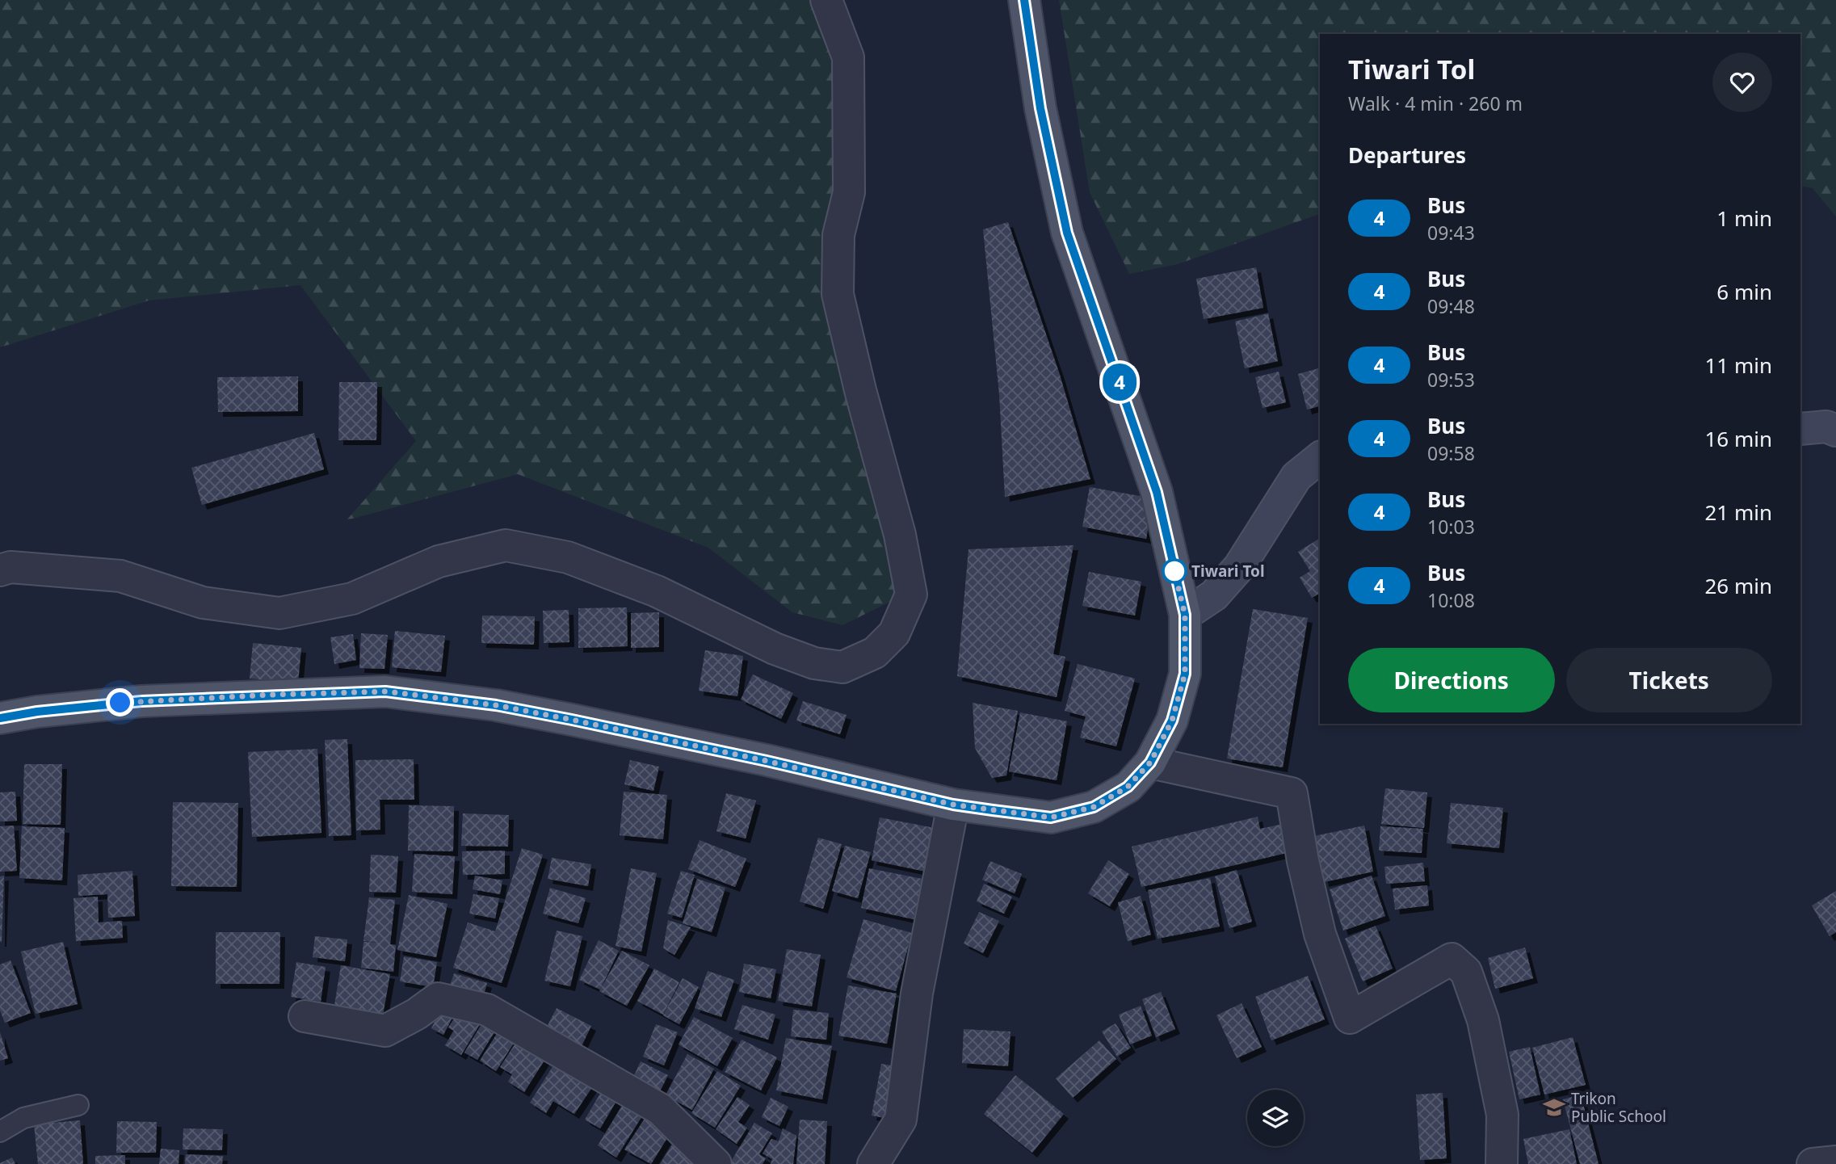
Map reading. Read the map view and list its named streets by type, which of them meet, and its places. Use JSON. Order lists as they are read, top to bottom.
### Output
{
  "places": {
    "other": ["Tiwari Tol"],
    "school or university": ["Trikon Public School"]
  },
  "lines": ["bus line 4"],
  "page": {
    "on_map": "4",
    "heading": [
      ["Tiwari Tol", "Walk · 4 min · 260 m"],
      "Departures"
    ],
    "list": [
      {
        "mark": "4",
        "name": "Bus",
        "note": "09:43",
        "value": "1 min"
      },
      {
        "mark": "4",
        "name": "Bus",
        "note": "09:48",
        "value": "6 min"
      },
      {
        "mark": "4",
        "name": "Bus",
        "note": "09:53",
        "value": "11 min"
      },
      {
        "mark": "4",
        "name": "Bus",
        "note": "09:58",
        "value": "16 min"
      },
      {
        "mark": "4",
        "name": "Bus",
        "note": "10:03",
        "value": "21 min"
      },
      {
        "mark": "4",
        "name": "Bus",
        "note": "10:08",
        "value": "26 min"
      }
    ],
    "buttons": ["Directions", "Tickets"]
  }
}
